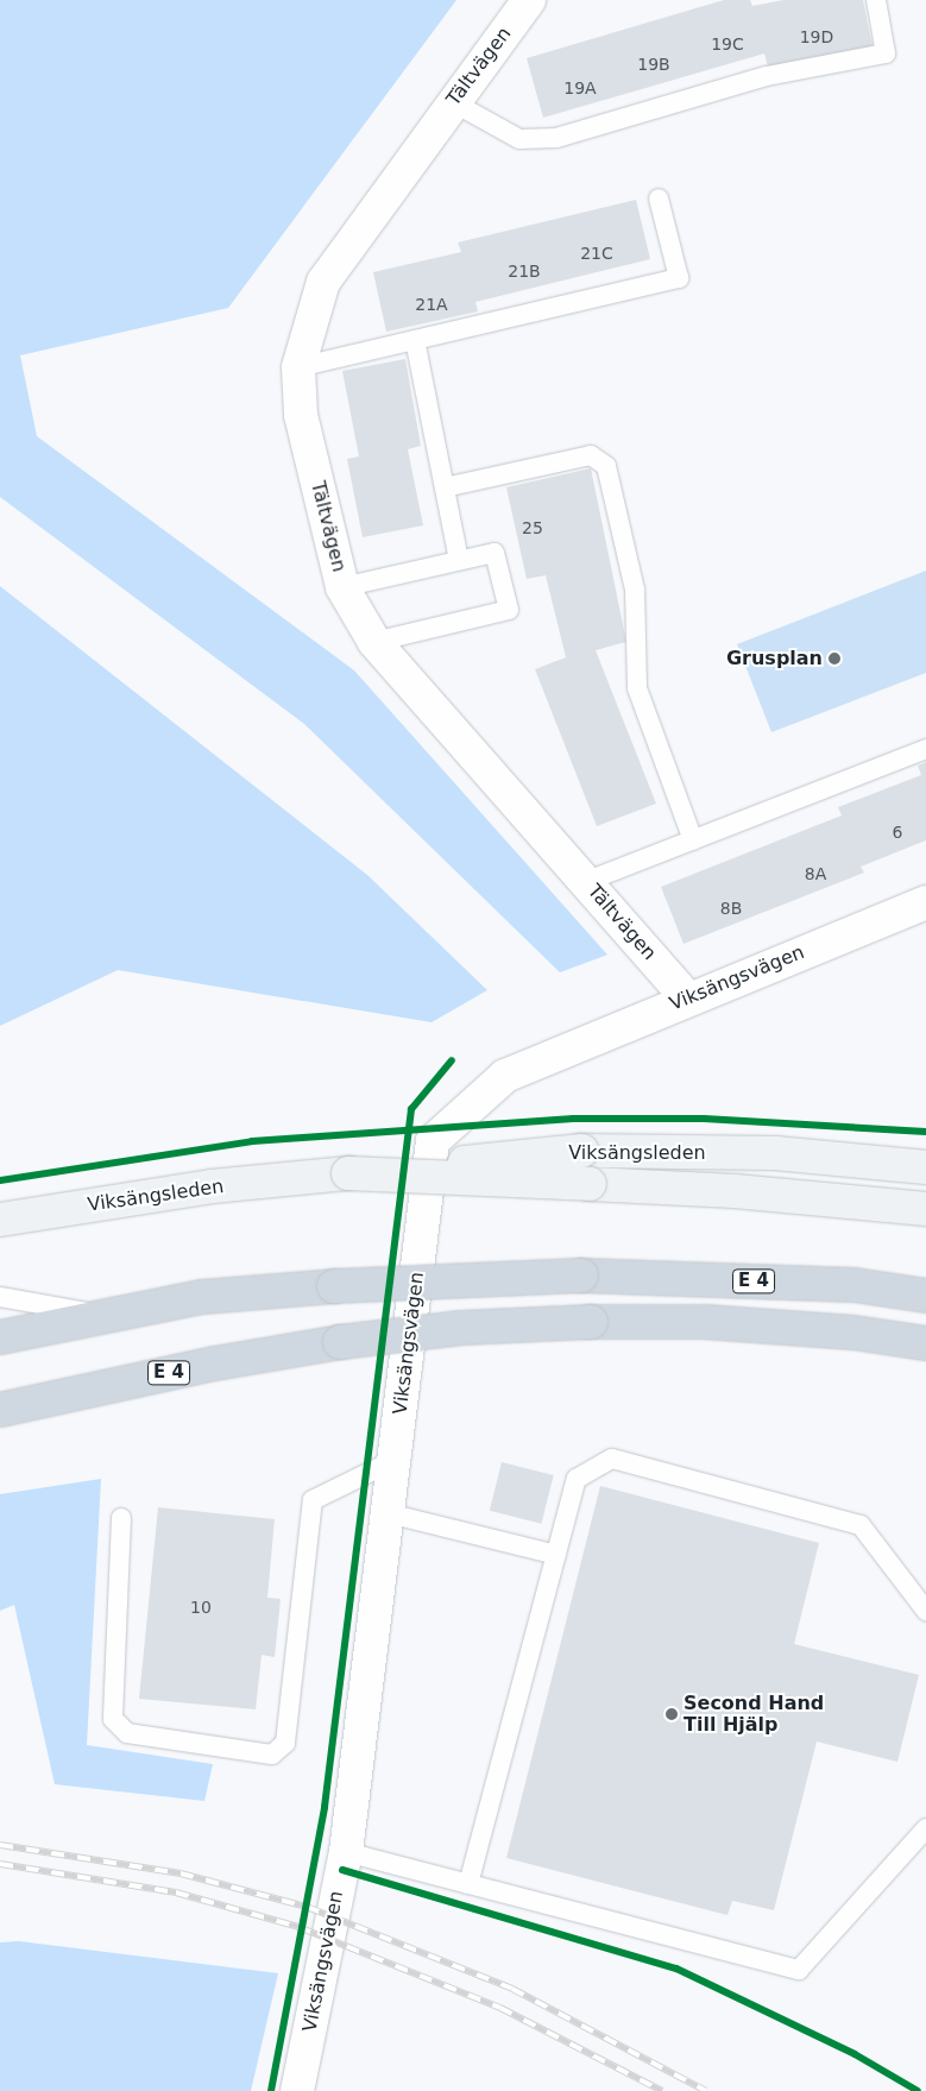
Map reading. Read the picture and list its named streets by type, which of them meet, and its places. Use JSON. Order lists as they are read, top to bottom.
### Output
{
  "streets": {
    "highway": ["E 4"],
    "main road": ["Viksängsleden"],
    "street": ["Tältvägen", "Viksängsvägen"]
  },
  "crossings": [
    ["Tältvägen", "Viksängsvägen"]
  ],
  "places": ["Grusplan", "Second Hand Till Hjälp"],
  "house_numbers": [
    "19D",
    "19C",
    "19B",
    "19A",
    "21C",
    "21B",
    "21A",
    "25",
    "6",
    "8A",
    "8B",
    "10"
  ]
}
